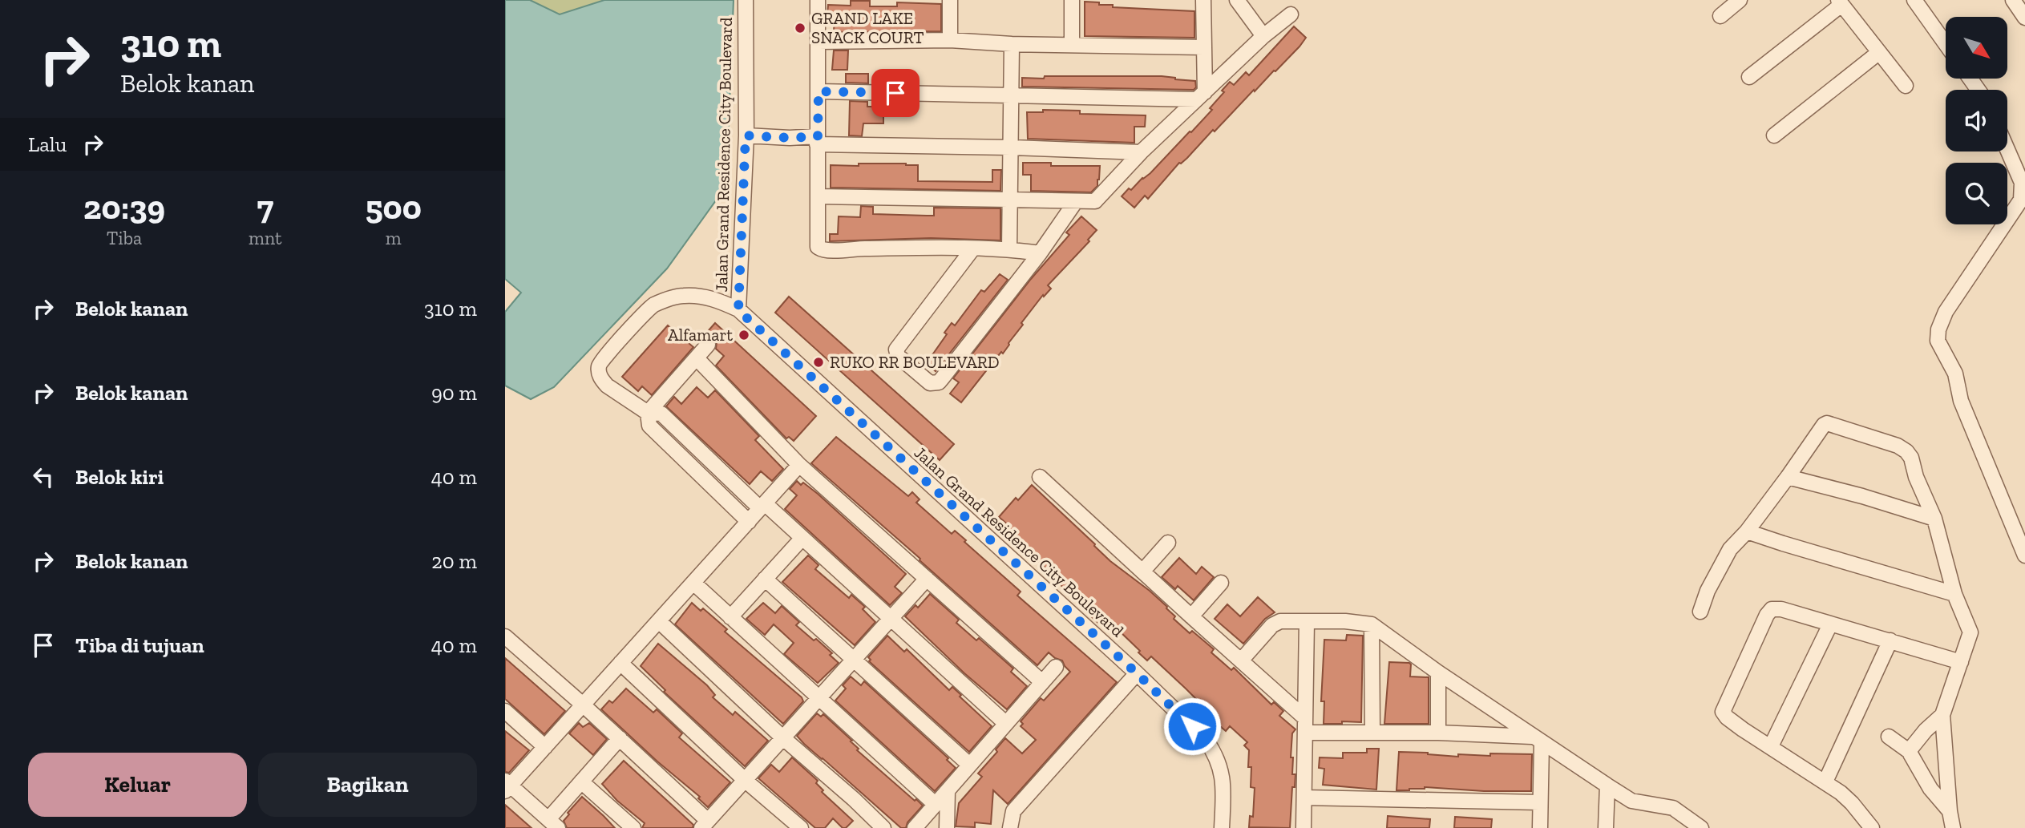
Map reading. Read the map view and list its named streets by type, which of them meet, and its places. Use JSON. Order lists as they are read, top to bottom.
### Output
{
  "streets": {
    "street": ["Jalan Grand Residence City Boulevard"]
  },
  "places": ["GRAND LAKE SNACK COURT", "Alfamart", "RUKO RR BOULEVARD"],
  "north": "bottom right",
  "page": {
    "turn": ["310 m", "Belok kanan"],
    "then": "Lalu",
    "eta": [
      "20:39",
      "Tiba",
      "7",
      "mnt",
      "500",
      "m"
    ],
    "list": [
      {
        "name": "Belok kanan",
        "value": "310 m"
      },
      {
        "name": "Belok kanan",
        "value": "90 m"
      },
      {
        "name": "Belok kiri",
        "value": "40 m"
      },
      {
        "name": "Belok kanan",
        "value": "20 m"
      },
      {
        "name": "Tiba di tujuan",
        "value": "40 m"
      }
    ],
    "buttons": ["Keluar", "Bagikan"]
  }
}
